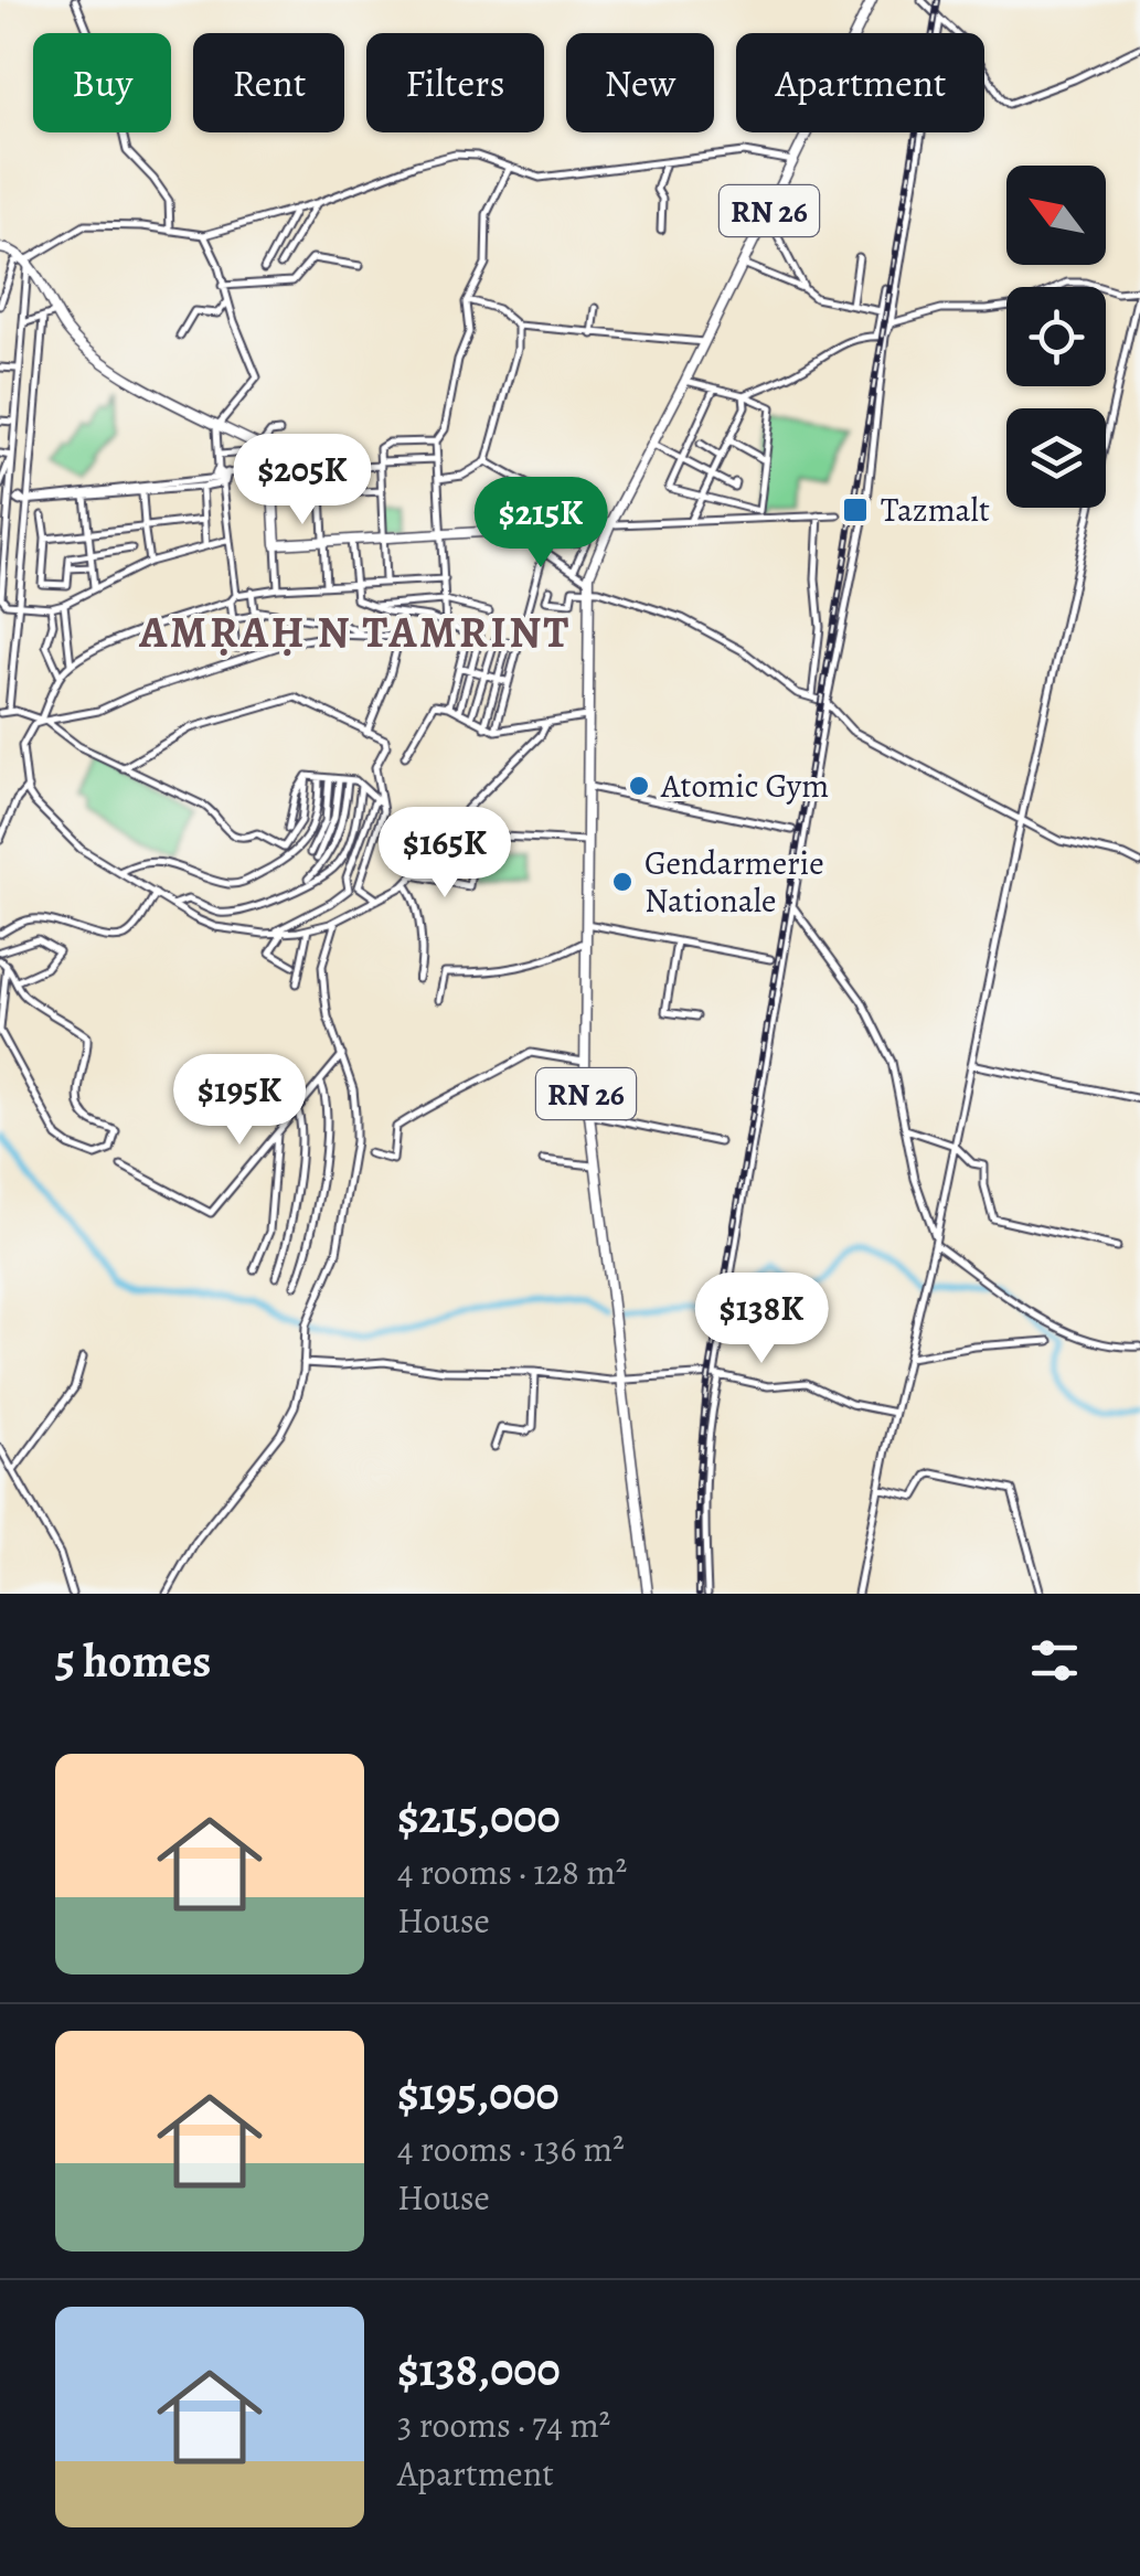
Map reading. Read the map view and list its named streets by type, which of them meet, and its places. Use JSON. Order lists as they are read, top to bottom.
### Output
{
  "streets": {
    "main road": ["RN 26"]
  },
  "districts": ["AMṚAḤ N TAMRINT"],
  "places": {
    "transit": ["Tazmalt"],
    "other": ["Atomic Gym", "Gendarmerie Nationale"]
  },
  "north": "top left",
  "page": {
    "chip": [
      "Buy",
      "Rent",
      "Filters",
      "New",
      "Apartment"
    ],
    "price": [
      "$205K",
      "$215K",
      "$165K",
      "$195K",
      "$138K"
    ],
    "heading": "5 homes",
    "list": [
      {
        "name": "$215,000",
        "note": "4 rooms · 128 m² · House"
      },
      {
        "name": "$195,000",
        "note": "4 rooms · 136 m² · House"
      },
      {
        "name": "$138,000",
        "note": "3 rooms · 74 m² · Apartment"
      }
    ]
  }
}
